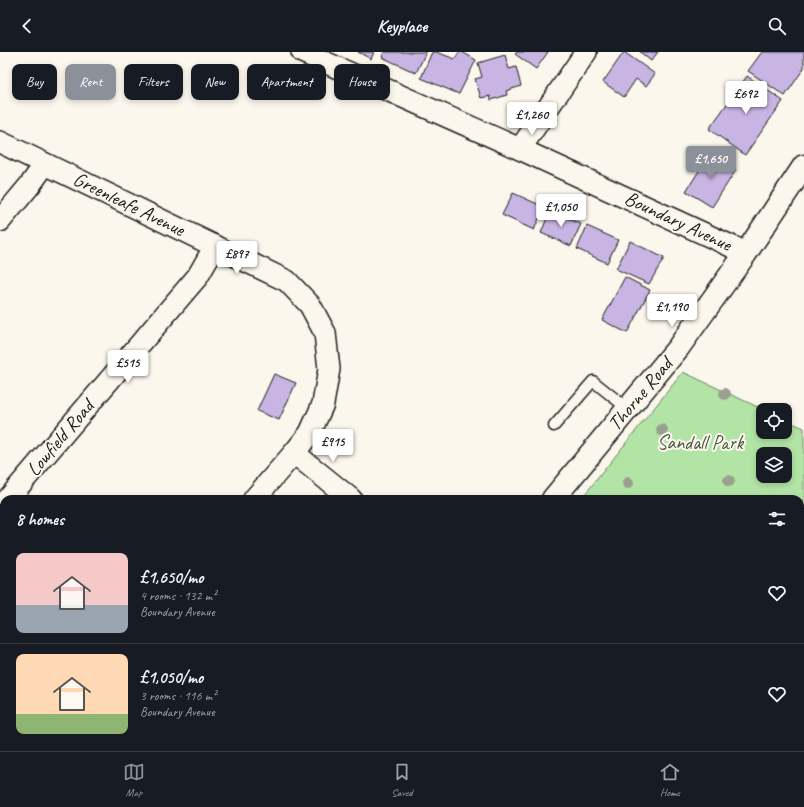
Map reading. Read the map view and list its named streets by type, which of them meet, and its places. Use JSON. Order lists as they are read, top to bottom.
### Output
{
  "streets": {
    "street": [
      "Greenleafe Avenue",
      "Boundary Avenue",
      "Thorne Road",
      "Lowfield Road"
    ]
  },
  "crossings": [
    ["Greenleafe Avenue", "Lowfield Road"],
    ["Boundary Avenue", "Thorne Road"]
  ],
  "parks": ["Sandall Park"],
  "page": {
    "header": "Keyplace",
    "chip": [
      "Buy",
      "Rent",
      "Filters",
      "New",
      "Apartment",
      "House"
    ],
    "price": [
      "£692",
      "£1,260",
      "£1,650",
      "£1,050",
      "£897",
      "£1,190",
      "£515",
      "£915"
    ],
    "heading": "8 homes",
    "list": [
      {
        "name": "£1,650/mo",
        "note": "4 rooms · 132 m² · Boundary Avenue"
      },
      {
        "name": "£1,050/mo",
        "note": "3 rooms · 116 m² · Boundary Avenue"
      }
    ],
    "tabs": ["Map", "Saved", "Home"]
  }
}
